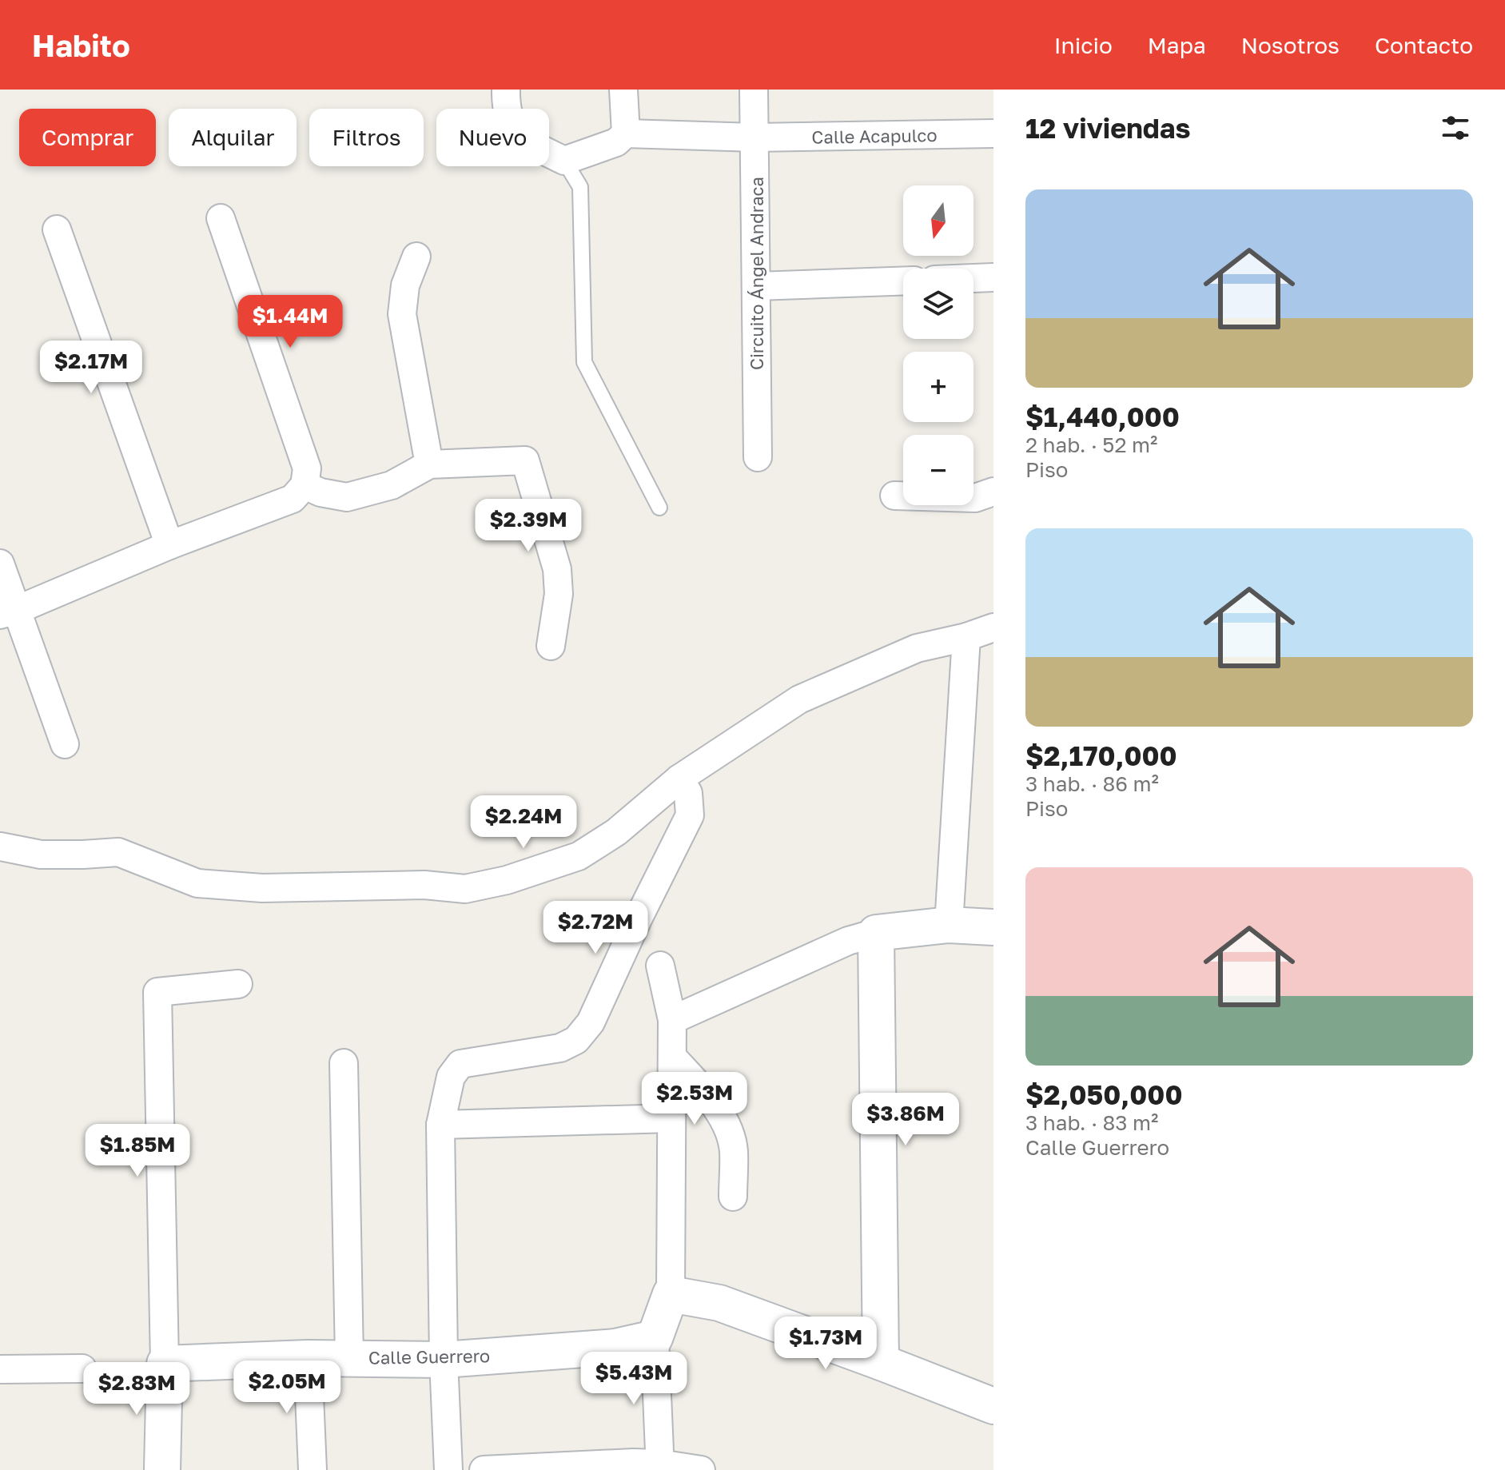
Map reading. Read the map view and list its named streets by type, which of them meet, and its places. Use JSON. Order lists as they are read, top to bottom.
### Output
{
  "streets": {
    "street": ["Calle Acapulco", "Circuito Ángel Andraca", "Calle Guerrero"]
  },
  "crossings": [
    ["Calle Acapulco", "Circuito Ángel Andraca"]
  ],
  "north": "bottom",
  "page": {
    "header": "Habito",
    "nav": [
      "Inicio",
      "Mapa",
      "Nosotros",
      "Contacto"
    ],
    "heading": "12 viviendas",
    "chip": [
      "Comprar",
      "Alquilar",
      "Filtros",
      "Nuevo"
    ],
    "list": [
      {
        "name": "$1,440,000",
        "note": "2 hab. · 52 m² · Piso"
      },
      {
        "name": "$2,170,000",
        "note": "3 hab. · 86 m² · Piso"
      },
      {
        "name": "$2,050,000",
        "note": "3 hab. · 83 m² · Calle Guerrero"
      }
    ],
    "map_buttons": ["+", "−"],
    "price": [
      "$1.44M",
      "$2.17M",
      "$2.39M",
      "$2.24M",
      "$2.72M",
      "$2.53M",
      "$3.86M",
      "$1.85M",
      "$1.73M",
      "$5.43M",
      "$2.05M",
      "$2.83M"
    ]
  }
}
